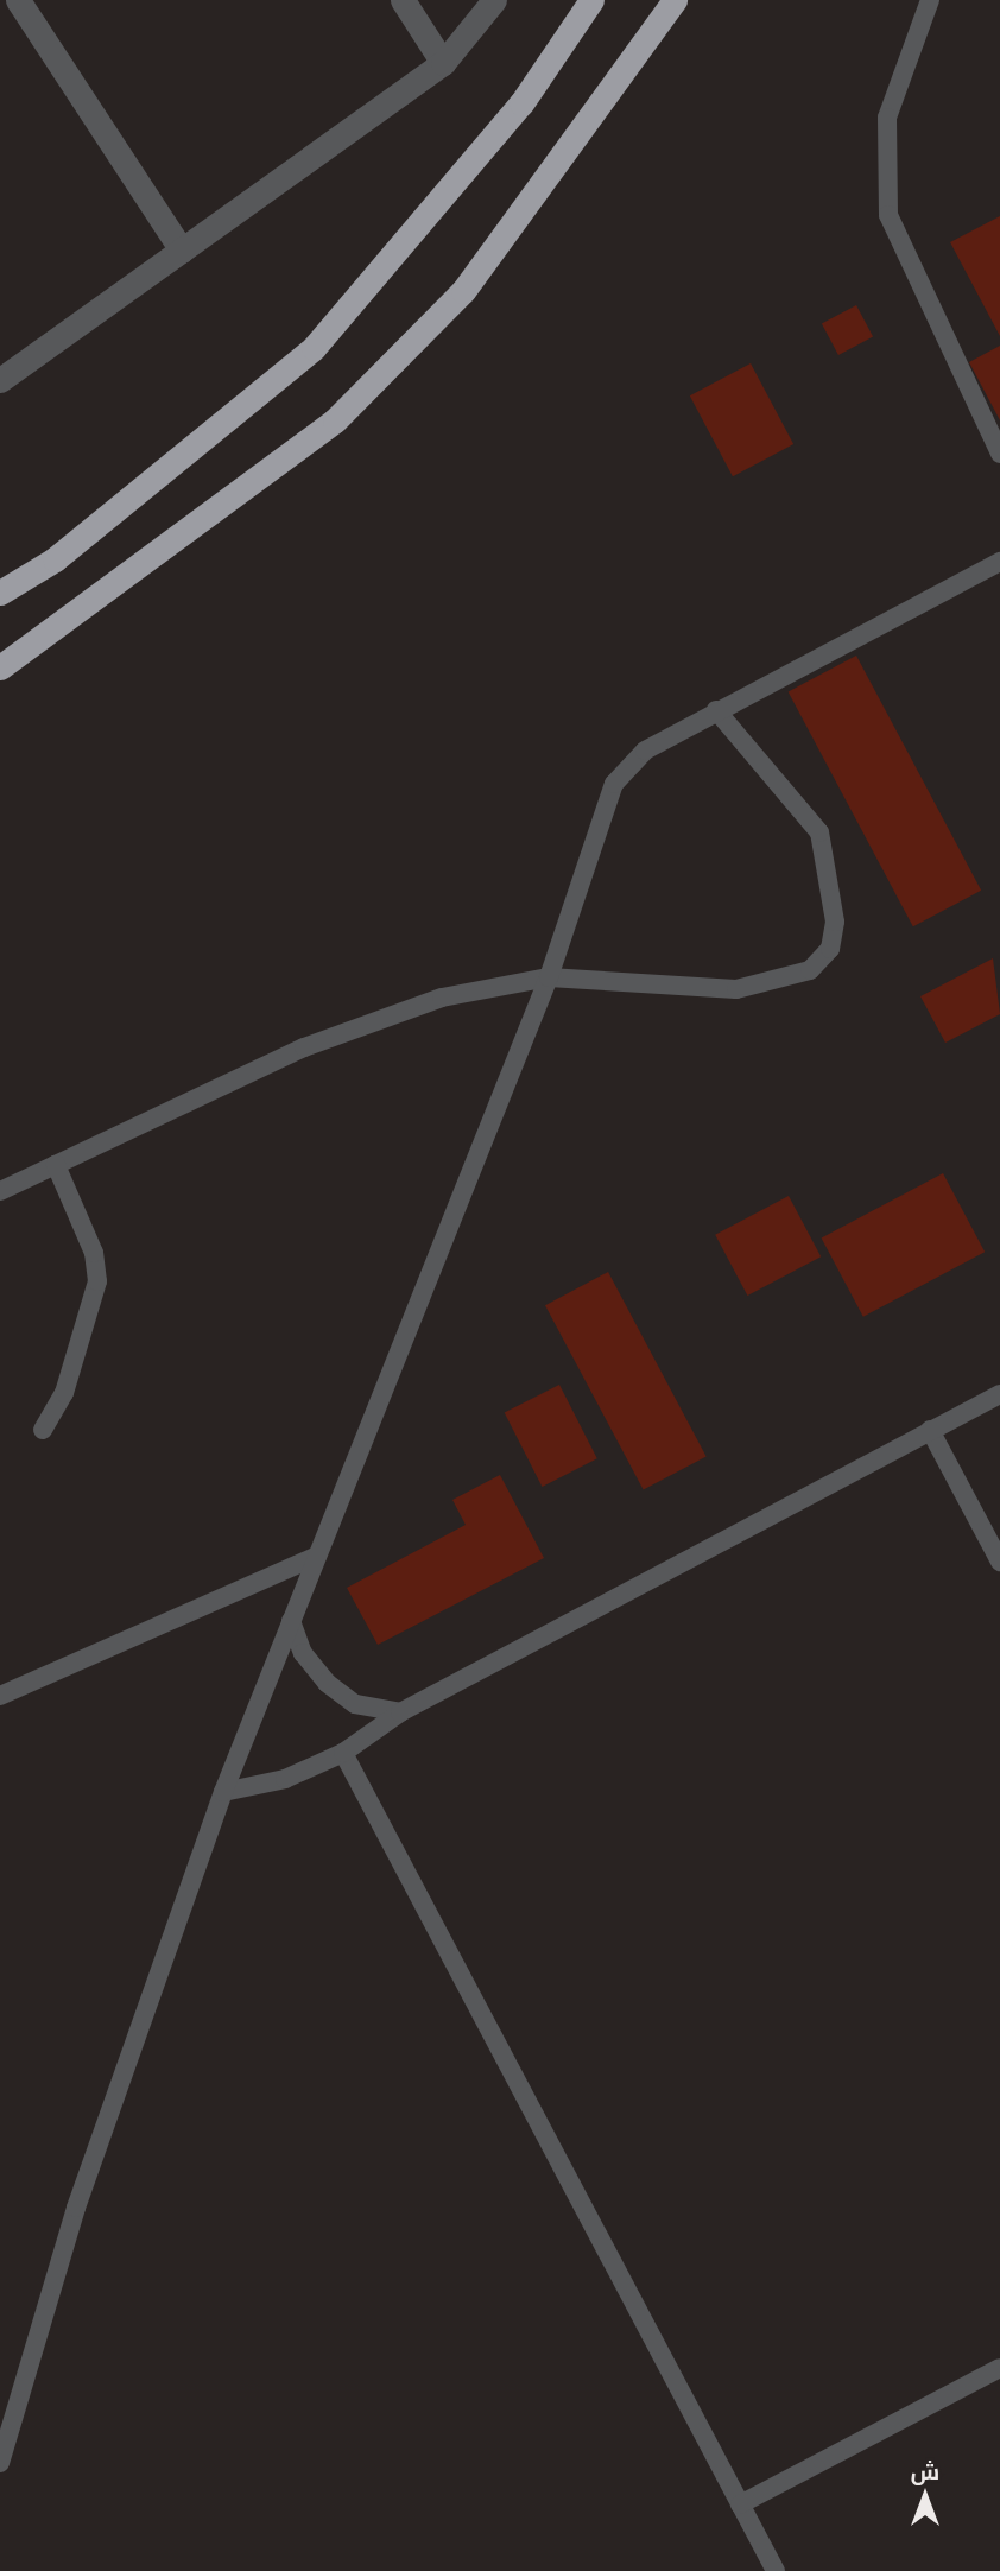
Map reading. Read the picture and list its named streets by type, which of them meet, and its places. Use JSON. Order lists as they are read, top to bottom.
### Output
{
  "north": "top"
}
